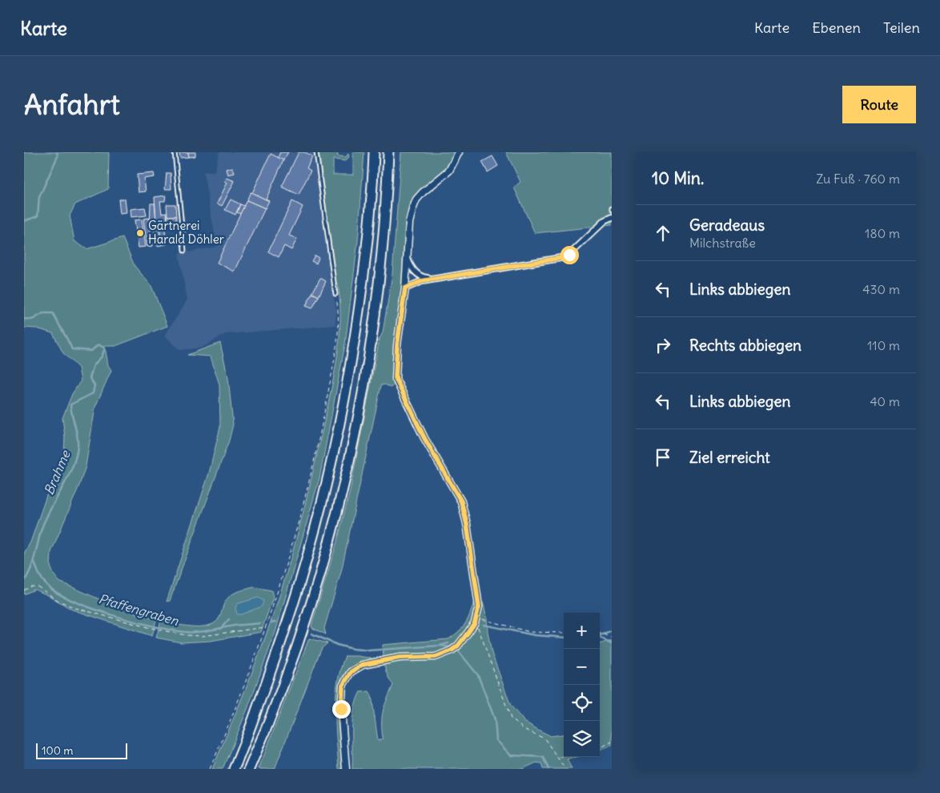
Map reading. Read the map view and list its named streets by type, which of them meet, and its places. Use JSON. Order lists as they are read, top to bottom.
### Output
{
  "water": ["Brahme", "Pfaffengraben"],
  "places": ["Gärtnerei Harald Döhler"],
  "scale_bar": "100 m",
  "page": {
    "header": "Karte",
    "nav": ["Karte", "Ebenen", "Teilen"],
    "buttons": "Route",
    "title": "Anfahrt",
    "heading": ["10 Min.", "Zu Fuß · 760 m"],
    "list": [
      ["Geradeaus", "Milchstraße", "180 m"],
      ["Links abbiegen", "430 m"],
      ["Rechts abbiegen", "110 m"],
      ["Links abbiegen", "40 m"],
      "Ziel erreicht"
    ],
    "map_buttons": ["+", "−"],
    "scale": "100 m"
  }
}
